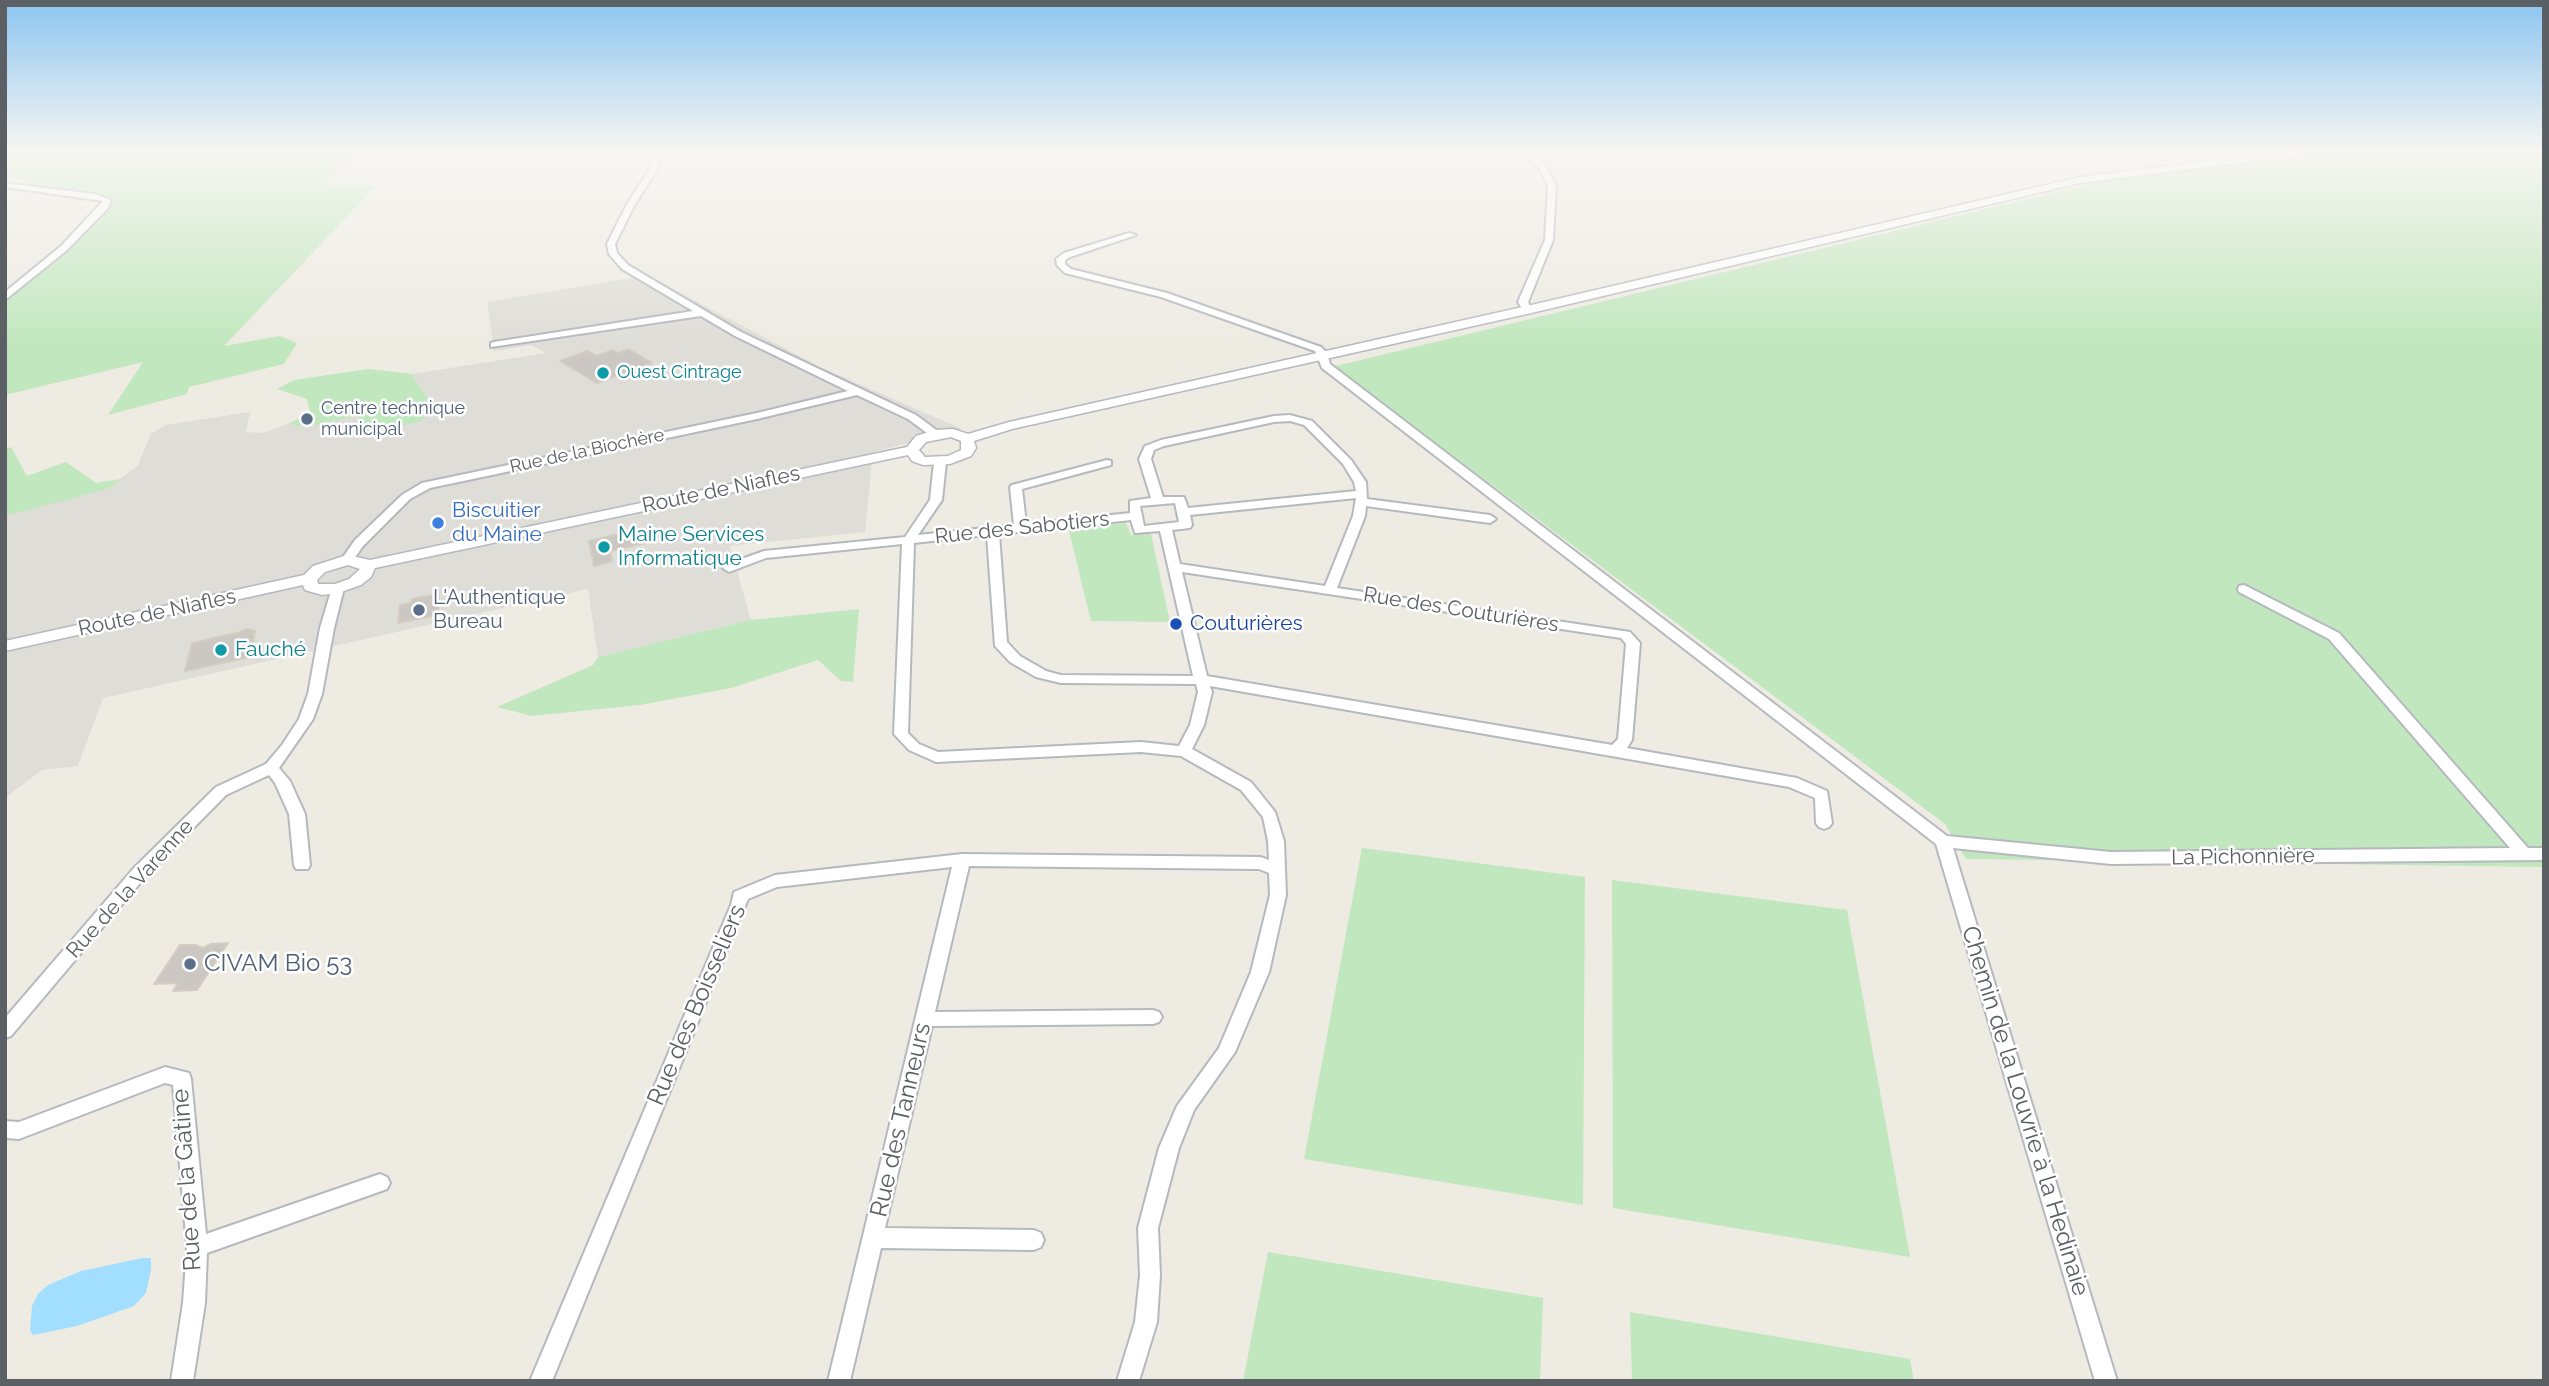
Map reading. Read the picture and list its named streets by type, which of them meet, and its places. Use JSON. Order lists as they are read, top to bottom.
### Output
{
  "streets": {
    "street": [
      "Rue de la Biochère",
      "Route de Niafles",
      "Rue des Sabotiers",
      "Rue des Couturières",
      "La Pichonnière",
      "Rue de la Varenne",
      "Rue des Boisseliers",
      "Chemin de la Louvrie à la Hedinaie",
      "Rue des Tanneurs",
      "Rue de la Gâtine"
    ]
  },
  "crossings": [
    ["La Pichonnière", "Chemin de la Louvrie à la Hedinaie"],
    ["Rue des Boisseliers", "Rue des Tanneurs"]
  ],
  "places": [
    "Ouest Cintrage",
    "Centre technique municipal",
    "Biscuitier du Maine",
    "Maine Services Informatique",
    "L'Authentique Bureau",
    "Couturières",
    "Fauché",
    "CIVAM Bio 53"
  ]
}
